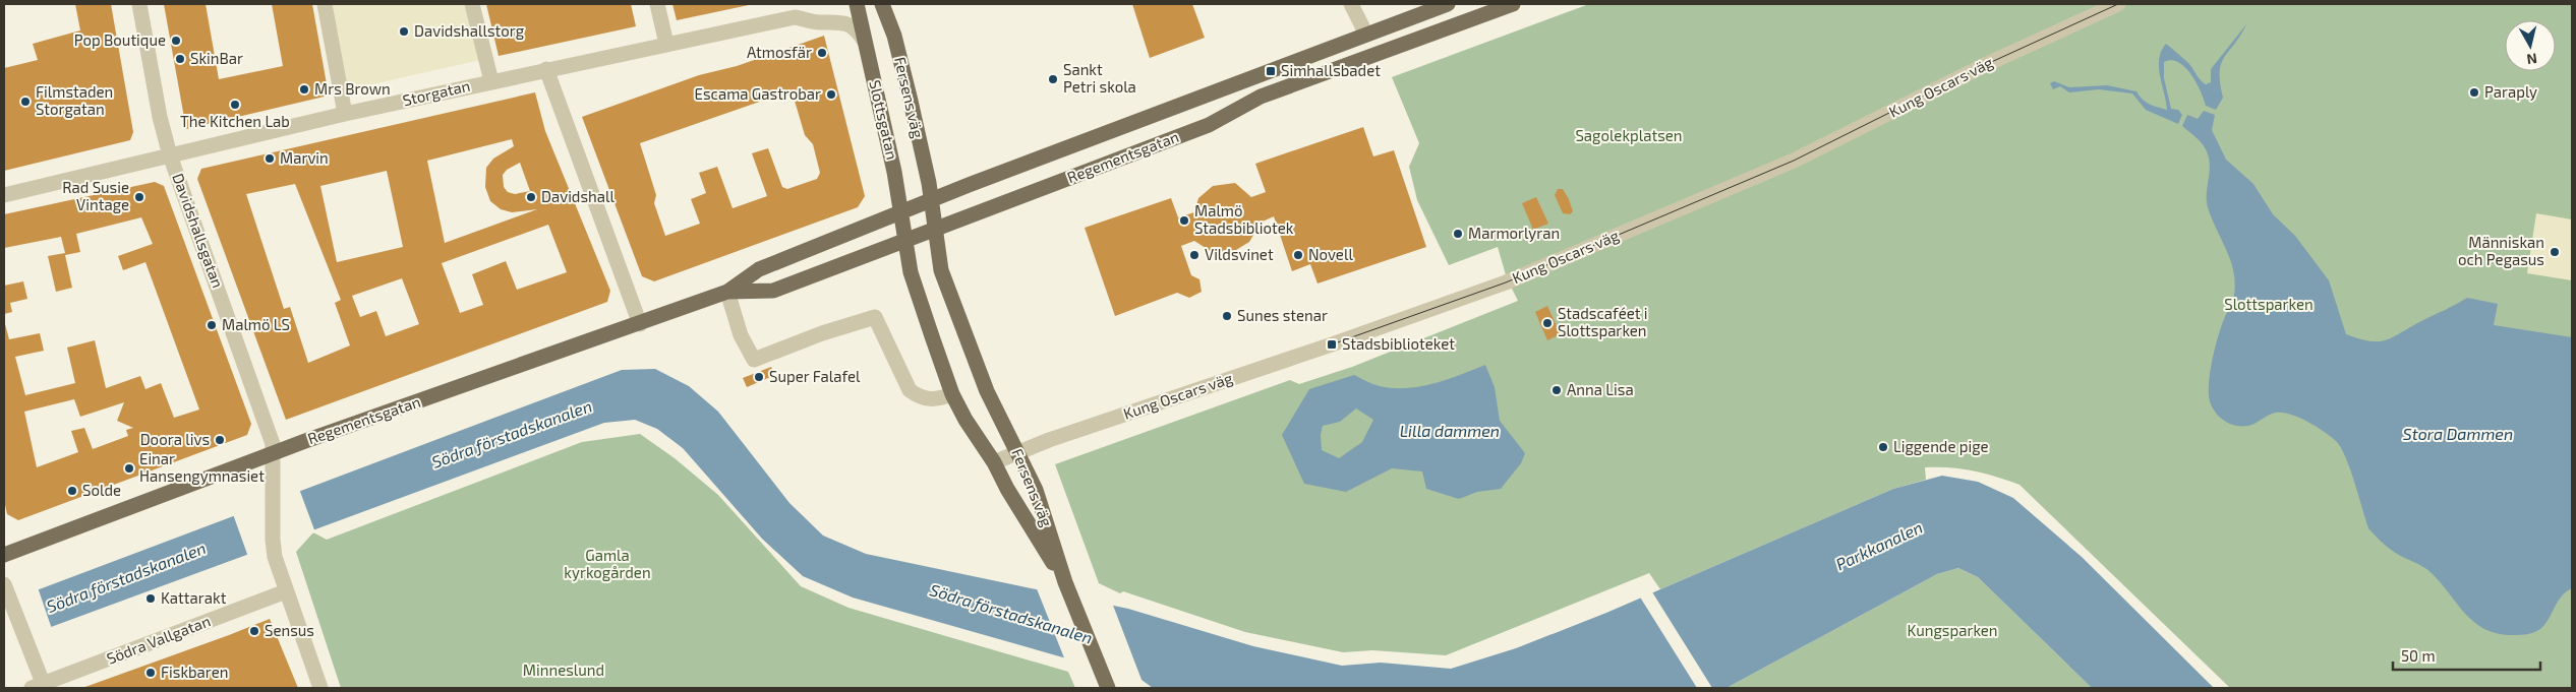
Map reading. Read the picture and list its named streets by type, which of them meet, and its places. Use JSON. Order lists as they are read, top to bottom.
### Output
{
  "streets": {
    "main road": ["Fersens väg", "Slottsgatan", "Regementsgatan"],
    "street": [
      "Kung Oscars väg",
      "Storgatan",
      "Davidshallsgatan",
      "Södra Vallgatan"
    ]
  },
  "crossings": [
    ["Kung Oscars väg", "Fersens väg"],
    ["Storgatan", "Slottsgatan"],
    ["Storgatan", "Davidshallsgatan"],
    ["Fersens väg", "Slottsgatan"],
    ["Fersens väg", "Regementsgatan"],
    ["Slottsgatan", "Regementsgatan"],
    ["Regementsgatan", "Davidshallsgatan"]
  ],
  "water": [
    "Lilla dammen",
    "Södra förstadskanalen",
    "Stora Dammen",
    "Parkkanalen"
  ],
  "parks": [
    "Sagolekplatsen",
    "Slottsparken",
    "Gamla kyrkogården",
    "Kungsparken",
    "Minneslund"
  ],
  "places": {
    "other": [
      "Davidshallstorg",
      "Pop Boutique",
      "Atmosfär",
      "SkinBar",
      "Sankt Petri skola",
      "Mrs Brown",
      "Paraply",
      "Escama Gastrobar",
      "Filmstaden Storgatan",
      "The Kitchen Lab",
      "Marvin",
      "Rad Susie Vintage",
      "Davidshall",
      "Malmö Stadsbibliotek",
      "Marmorlyran",
      "Människan och Pegasus",
      "Vildsvinet",
      "Novell",
      "Sunes stenar",
      "Stadscaféet i Slottsparken",
      "Malmö LS",
      "Super Falafel",
      "Anna Lisa",
      "Doora livs",
      "Liggende pige",
      "Einar Hansengymnasiet",
      "Solde",
      "Kattarakt",
      "Sensus",
      "Fiskbaren"
    ],
    "transit": ["Simhallsbadet", "Stadsbiblioteket"]
  },
  "scale_bar": "50 m",
  "north": "bottom"
}
